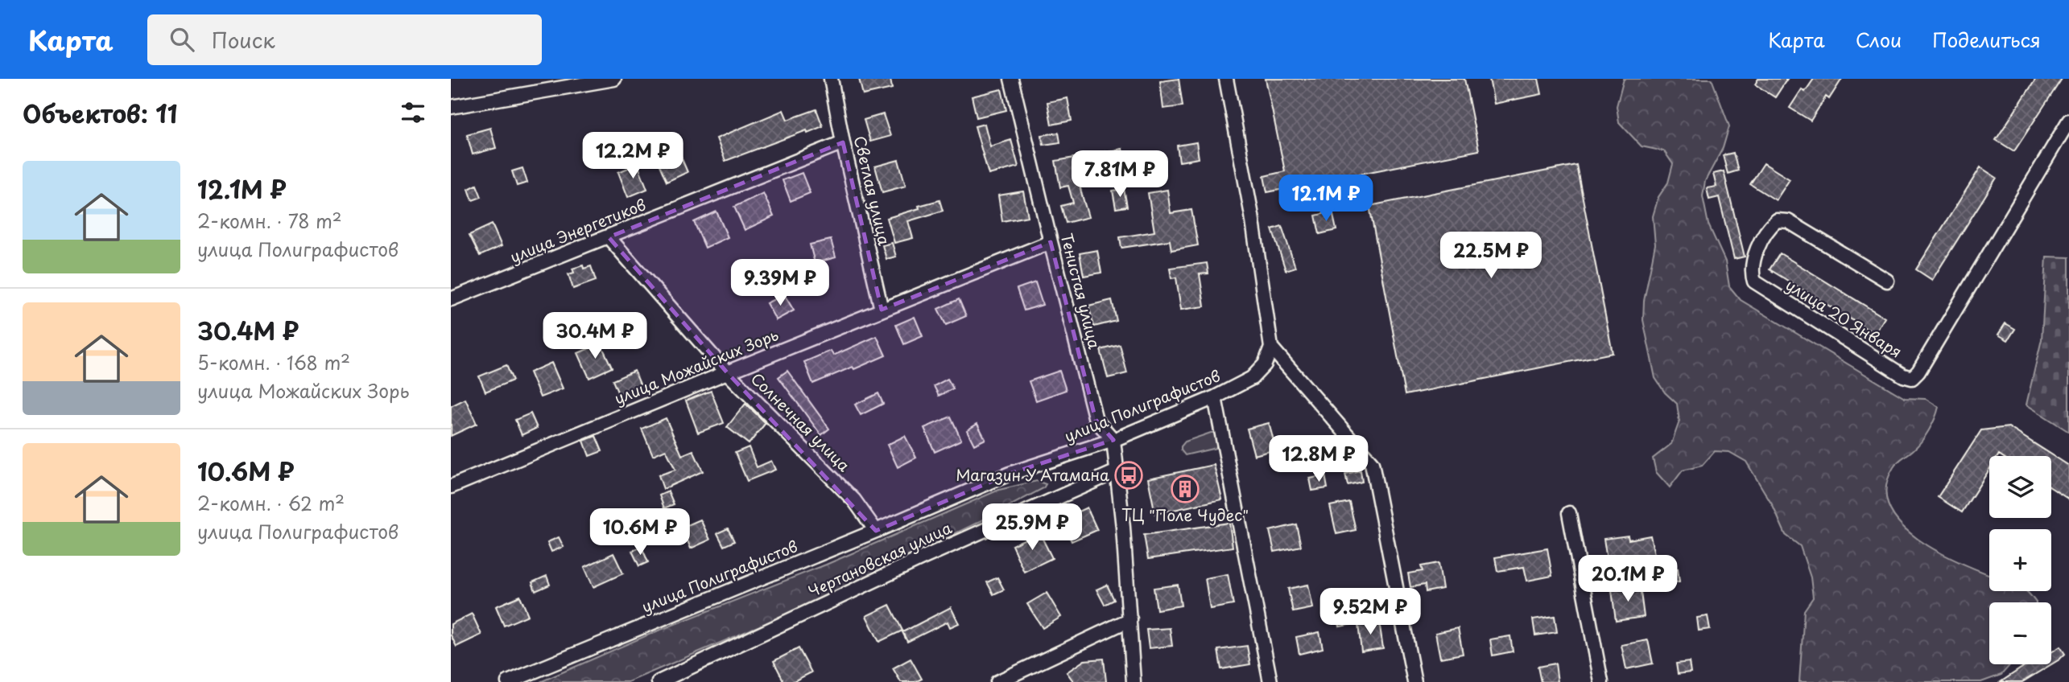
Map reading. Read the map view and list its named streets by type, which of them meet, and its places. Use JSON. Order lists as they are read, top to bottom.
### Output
{
  "streets": {
    "street": [
      "Светлая улица",
      "улица Энергетиков",
      "Тенистая улица",
      "улица 20 Января",
      "улица Можайских Зорь",
      "улица Полиграфистов",
      "Солнечная улица",
      "Чертановская улица"
    ]
  },
  "crossings": [
    ["Светлая улица", "улица Энергетиков"],
    ["Светлая улица", "улица Можайских Зорь"],
    ["улица Энергетиков", "Солнечная улица"],
    ["Тенистая улица", "улица Можайских Зорь"],
    ["Тенистая улица", "улица Полиграфистов"],
    ["улица Можайских Зорь", "Солнечная улица"],
    ["улица Полиграфистов", "Солнечная улица"]
  ],
  "places": {
    "bus stop": ["Магазин У Атамана"],
    "building": ["ТЦ \"Поле Чудес\""]
  },
  "page": {
    "header": "Карта",
    "search": "Поиск",
    "nav": ["Карта", "Слои", "Поделиться"],
    "heading": "Объектов: 11",
    "price": [
      "12.2M ₽",
      "7.81M ₽",
      "12.1M ₽",
      "22.5M ₽",
      "9.39M ₽",
      "30.4M ₽",
      "12.8M ₽",
      "25.9M ₽",
      "10.6M ₽",
      "20.1M ₽",
      "9.52M ₽"
    ],
    "list": [
      {
        "name": "12.1M ₽",
        "note": "2-комн. · 78 m² · улица Полиграфистов"
      },
      {
        "name": "30.4M ₽",
        "note": "5-комн. · 168 m² · улица Можайских Зорь"
      },
      {
        "name": "10.6M ₽",
        "note": "2-комн. · 62 m² · улица Полиграфистов"
      }
    ],
    "map_buttons": ["+", "−"]
  }
}
